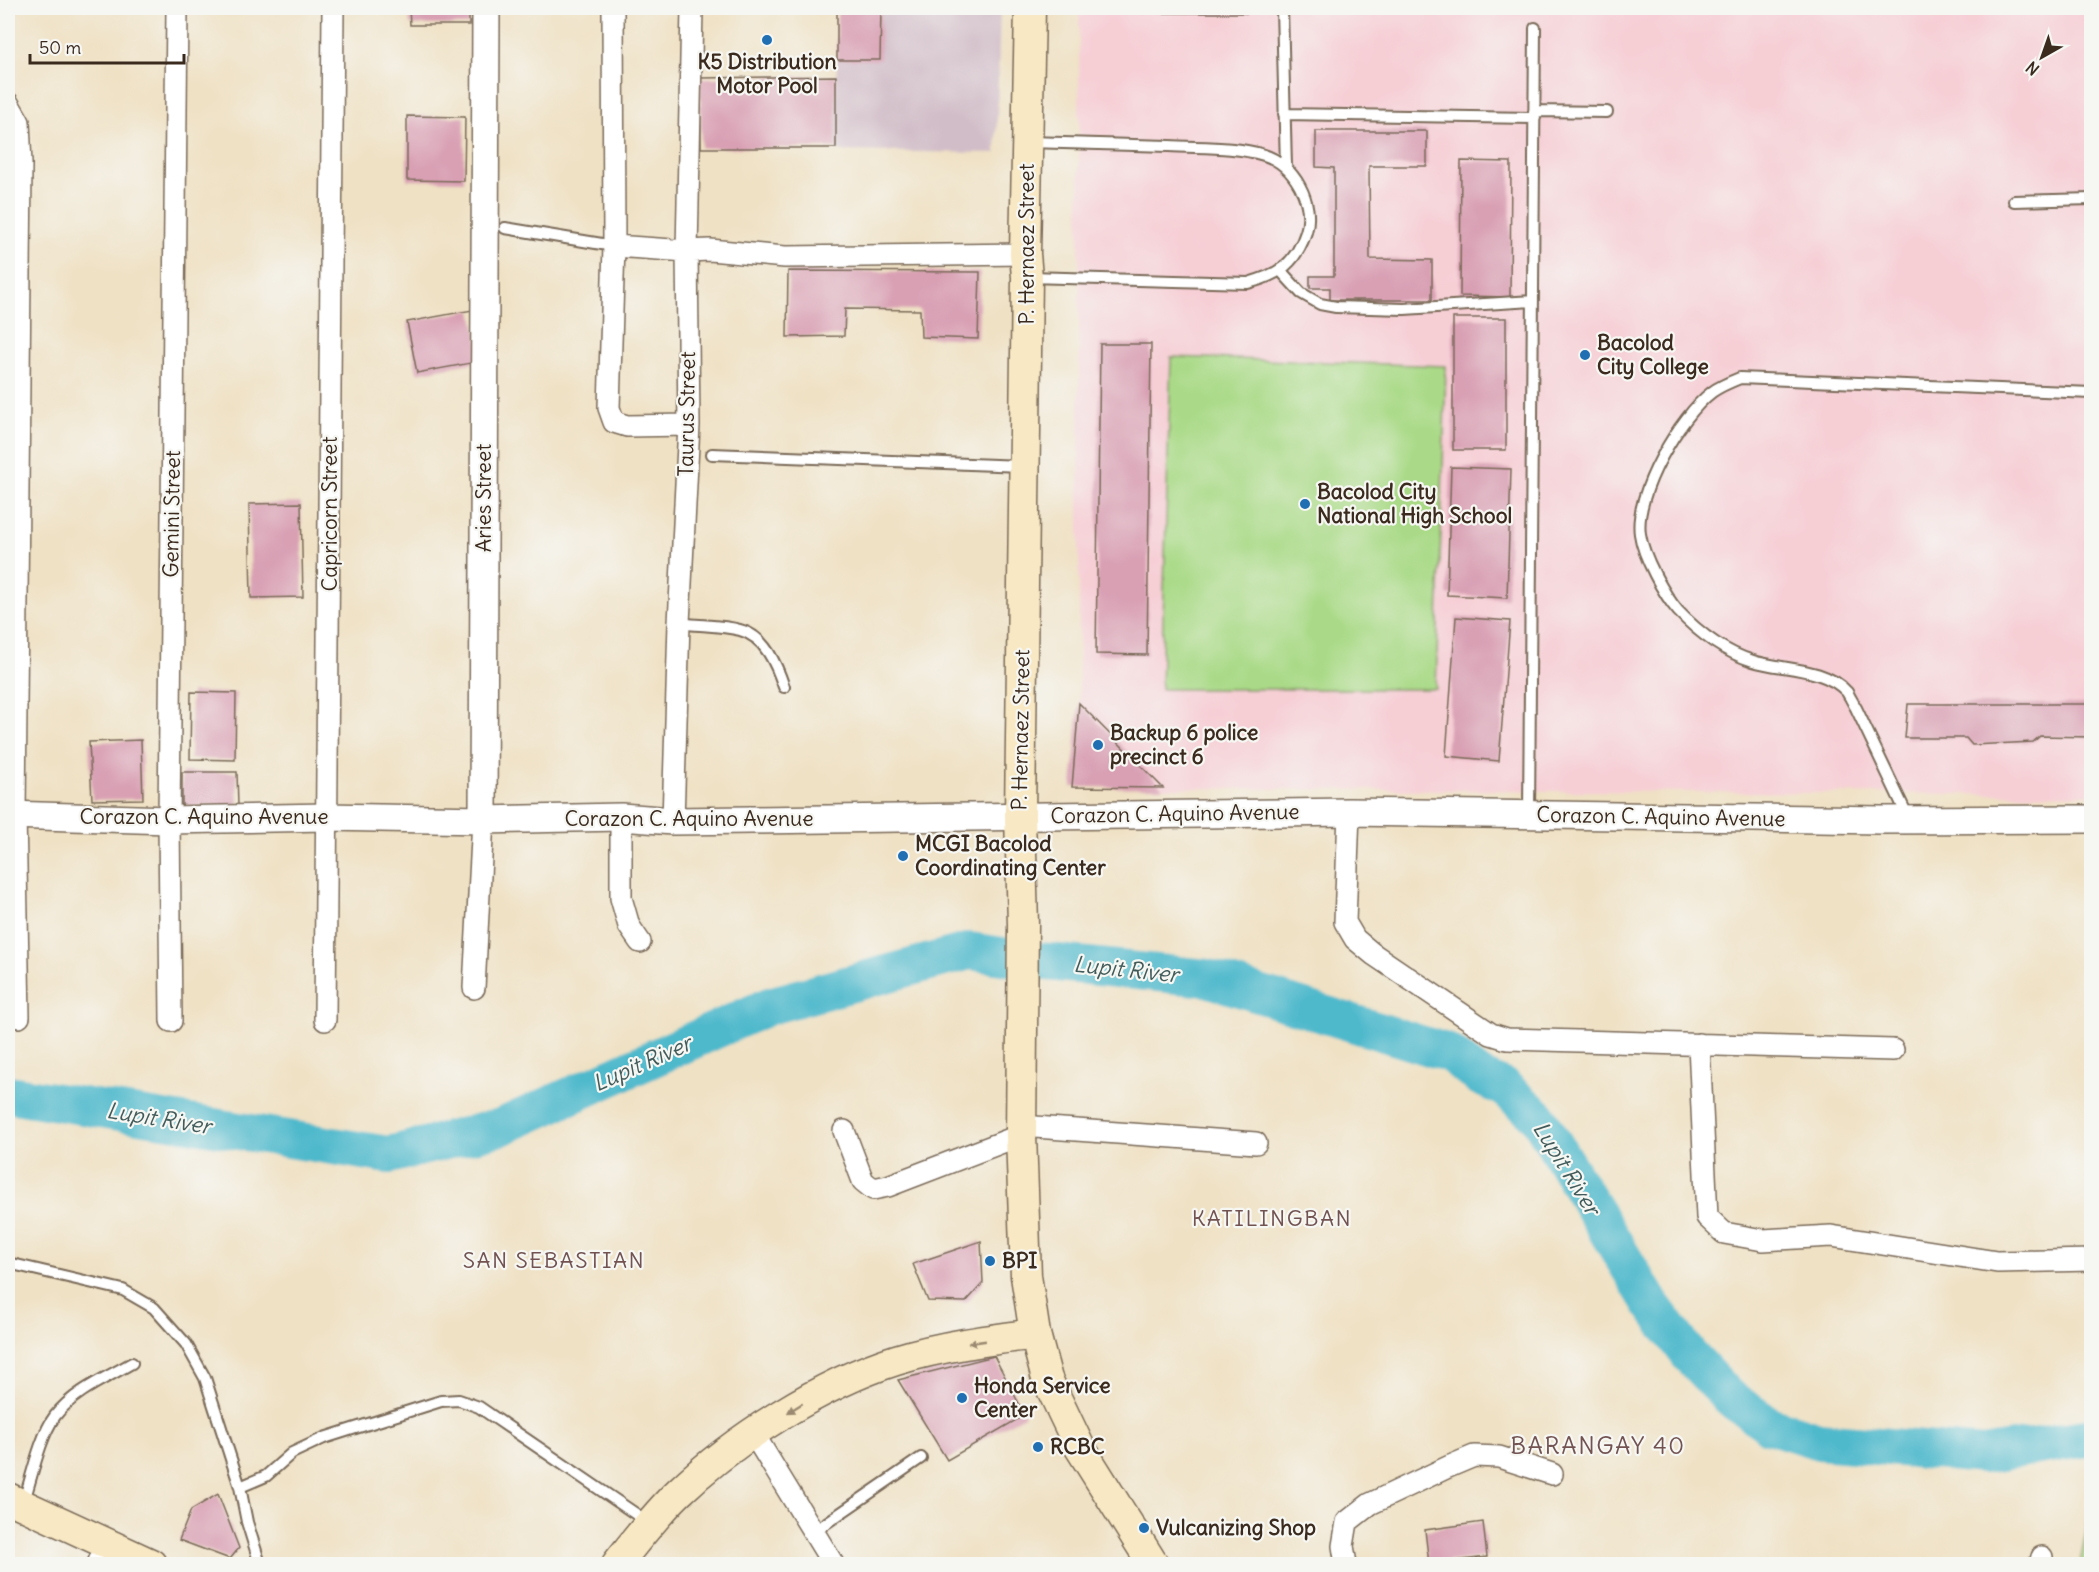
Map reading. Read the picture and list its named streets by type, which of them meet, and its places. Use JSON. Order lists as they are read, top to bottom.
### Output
{
  "streets": {
    "main road": ["P. Hernaez Street"],
    "street": [
      "Taurus Street",
      "Aries Street",
      "Gemini Street",
      "Capricorn Street",
      "Corazon C. Aquino Avenue"
    ]
  },
  "crossings": [
    ["P. Hernaez Street", "Corazon C. Aquino Avenue"],
    ["Taurus Street", "Corazon C. Aquino Avenue"],
    ["Aries Street", "Corazon C. Aquino Avenue"],
    ["Gemini Street", "Corazon C. Aquino Avenue"],
    ["Capricorn Street", "Corazon C. Aquino Avenue"]
  ],
  "districts": ["KATILINGBAN", "SAN SEBASTIAN", "BARANGAY 40"],
  "water": ["Lupit River"],
  "places": [
    "K5 Distribution Motor Pool",
    "Bacolod City College",
    "Bacolod City National High School",
    "Backup 6 police precinct 6",
    "MCGI Bacolod Coordinating Center",
    "BPI",
    "Honda Service Center",
    "RCBC",
    "Vulcanizing Shop"
  ],
  "scale_bar": "50 m",
  "north": "bottom left"
}
